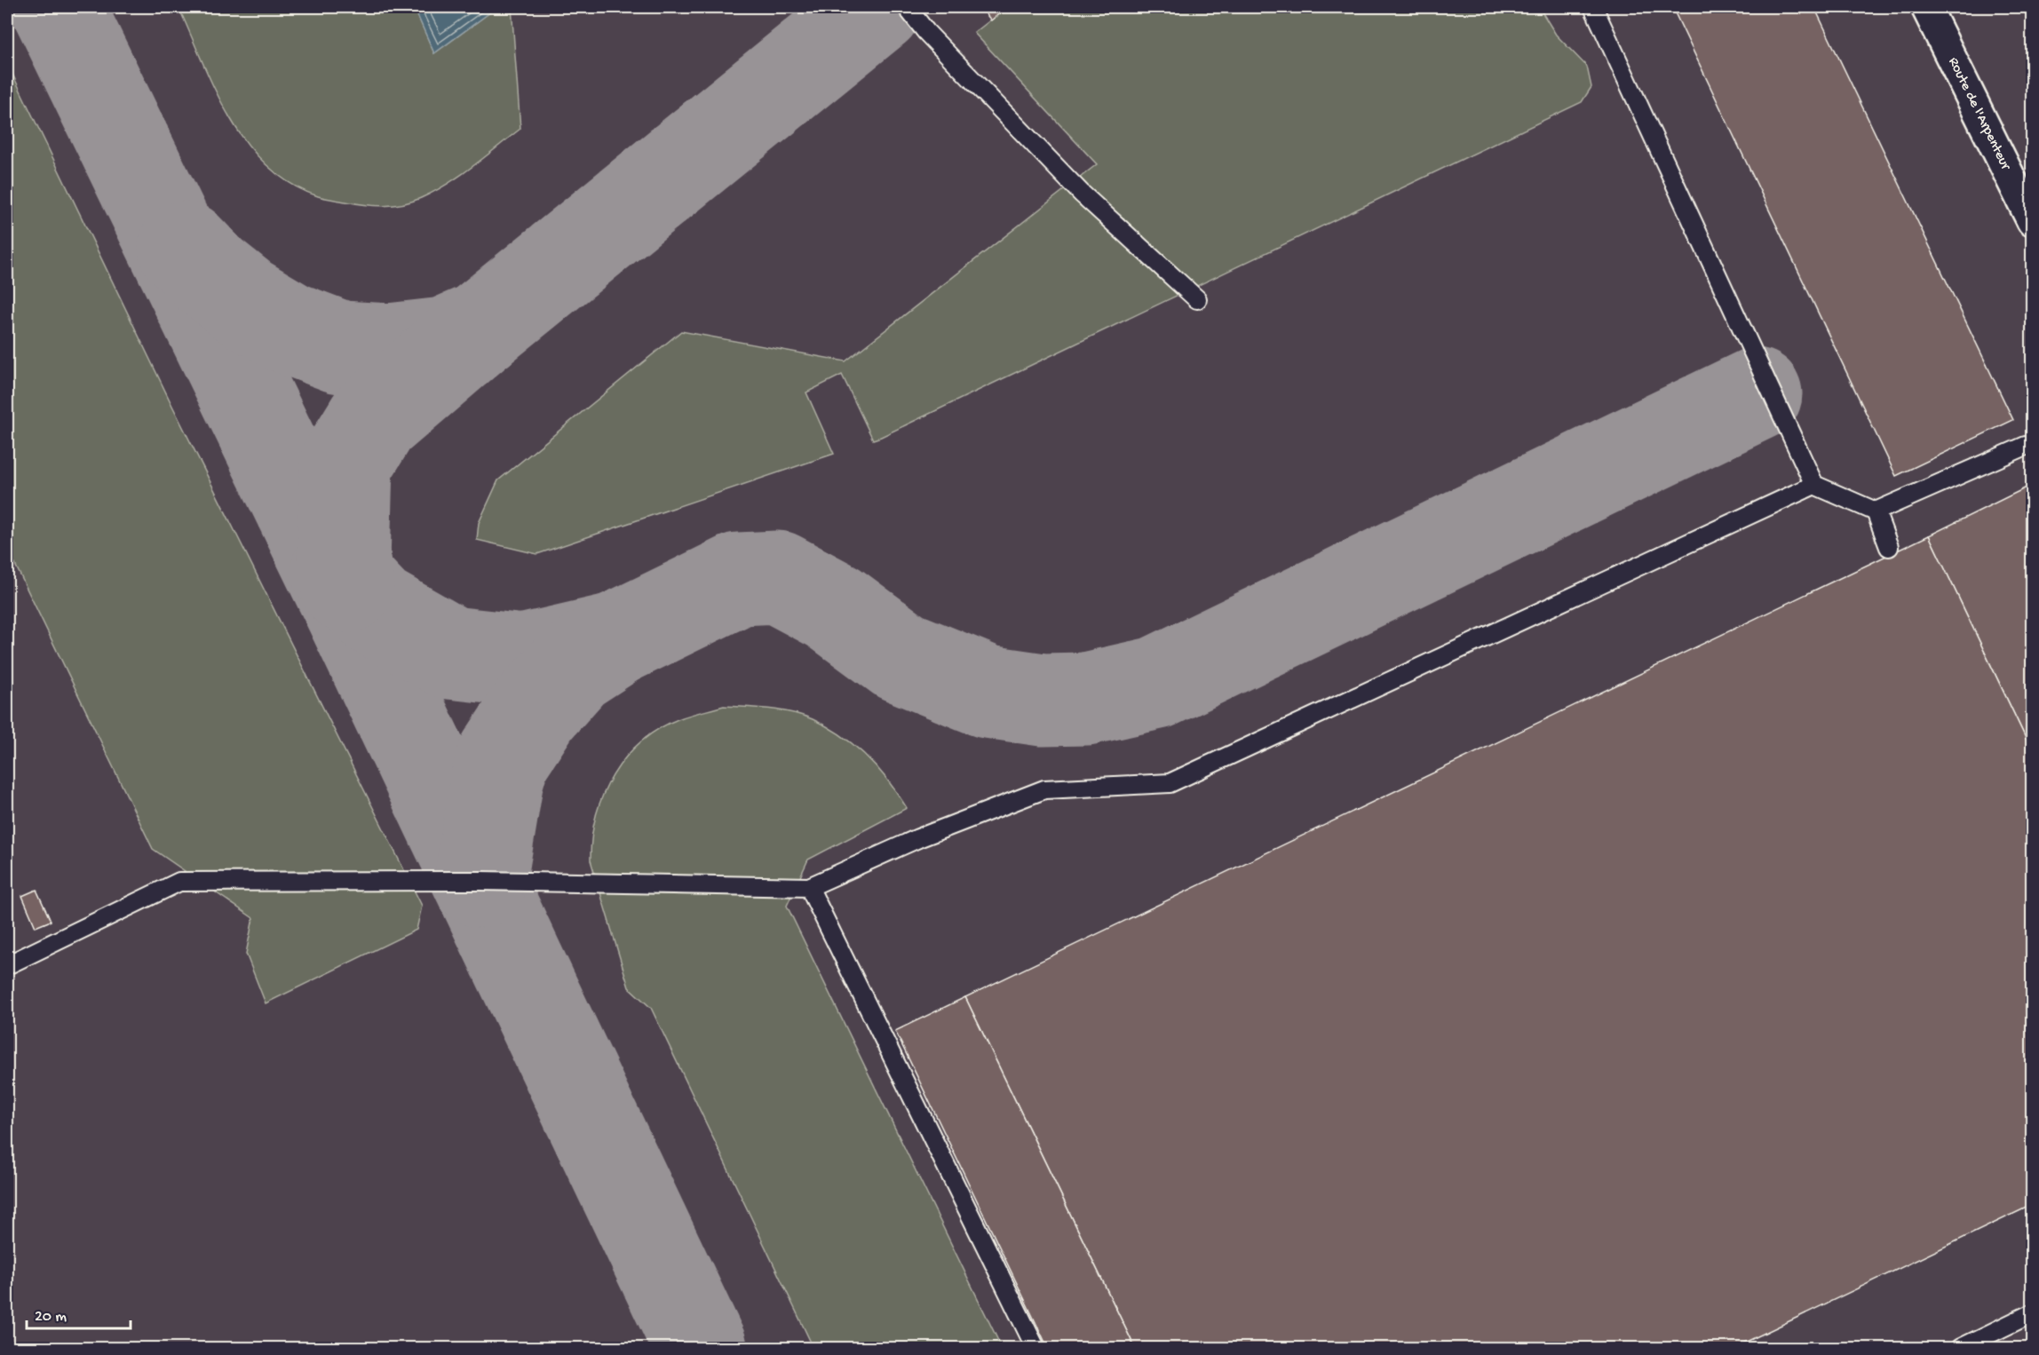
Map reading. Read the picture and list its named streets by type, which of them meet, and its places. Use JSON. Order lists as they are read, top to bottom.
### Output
{
  "streets": {
    "main road": ["Route de l'Arpenteur"]
  },
  "scale_bar": "20 m"
}
